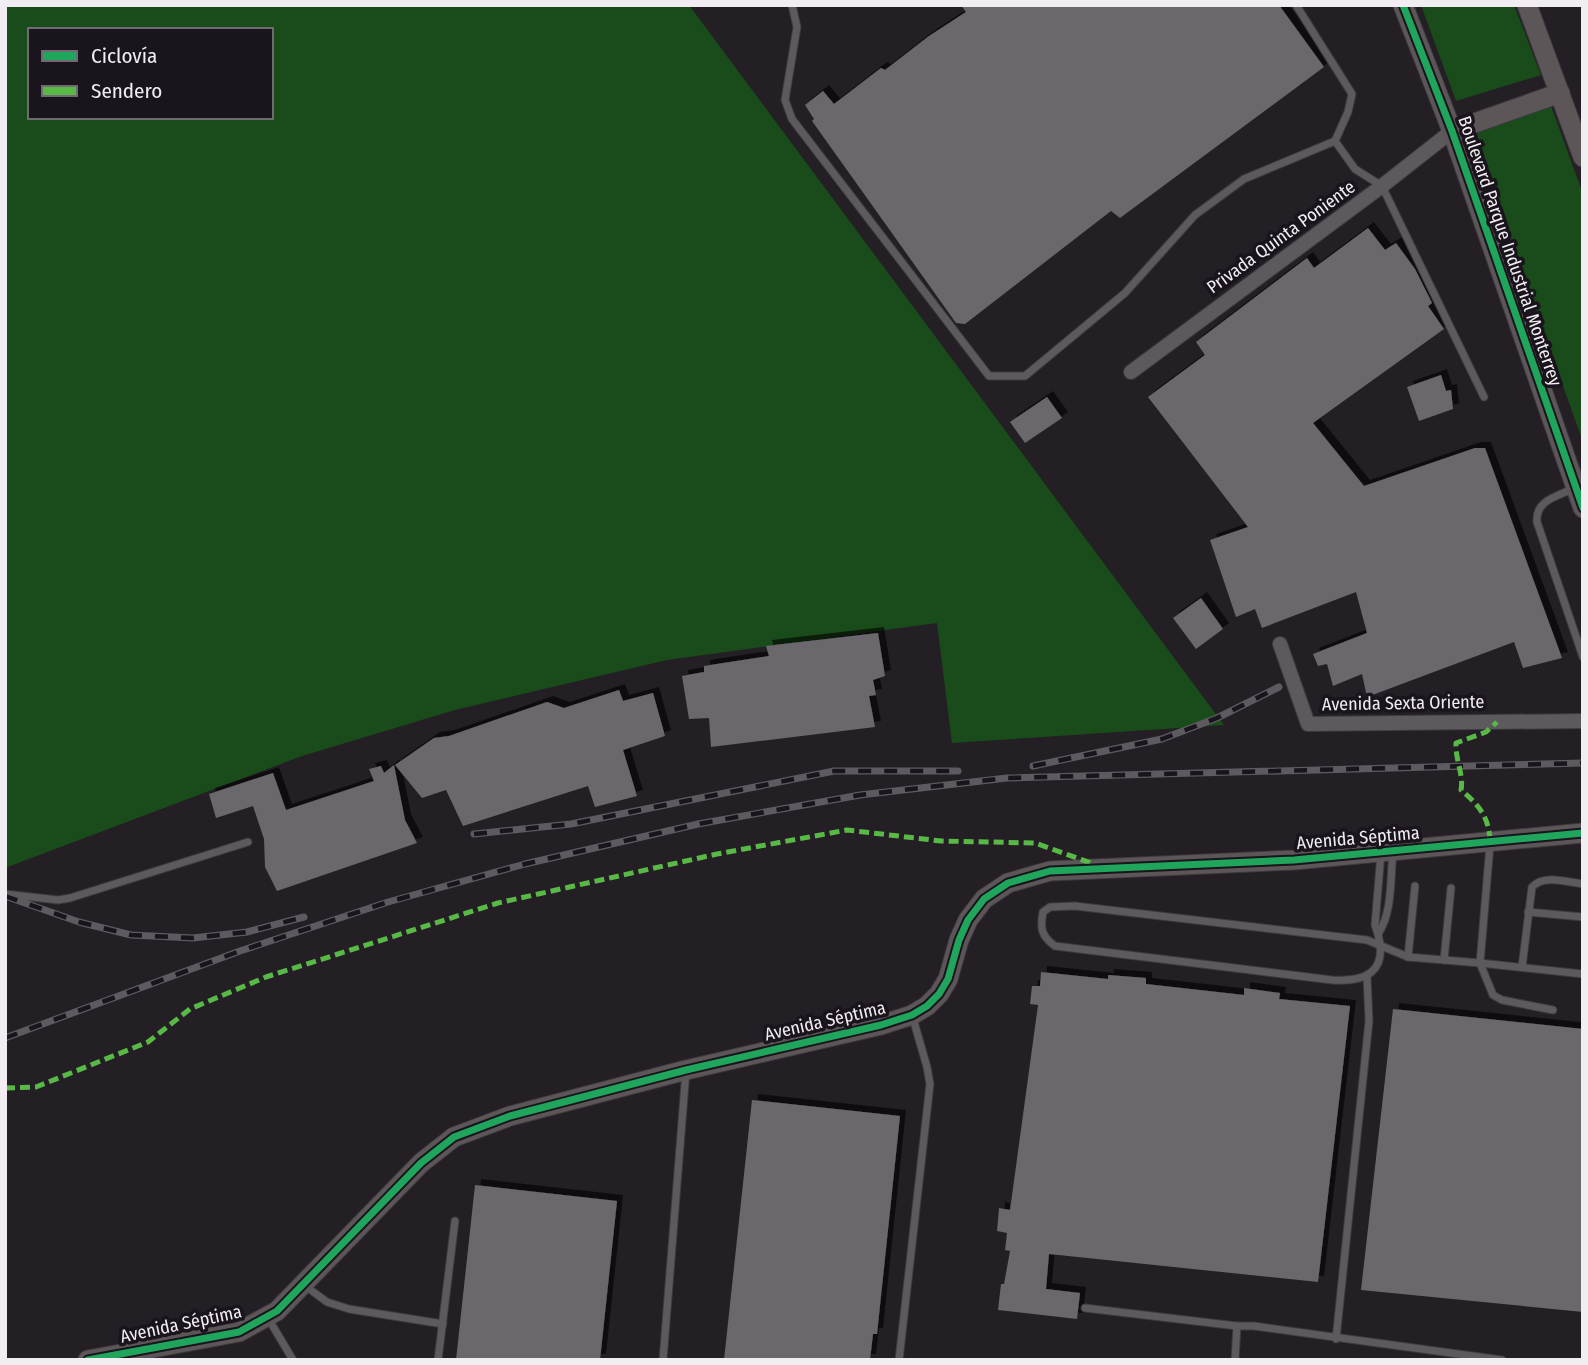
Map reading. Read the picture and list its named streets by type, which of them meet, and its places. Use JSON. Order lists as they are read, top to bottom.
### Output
{
  "streets": {
    "street": [
      "Privada Quinta Poniente",
      "Boulevard Parque Industrial Monterrey",
      "Avenida Sexta Oriente",
      "Avenida Séptima"
    ]
  },
  "crossings": [
    ["Privada Quinta Poniente", "Boulevard Parque Industrial Monterrey"]
  ],
  "legend": ["Ciclovía", "Sendero"]
}
